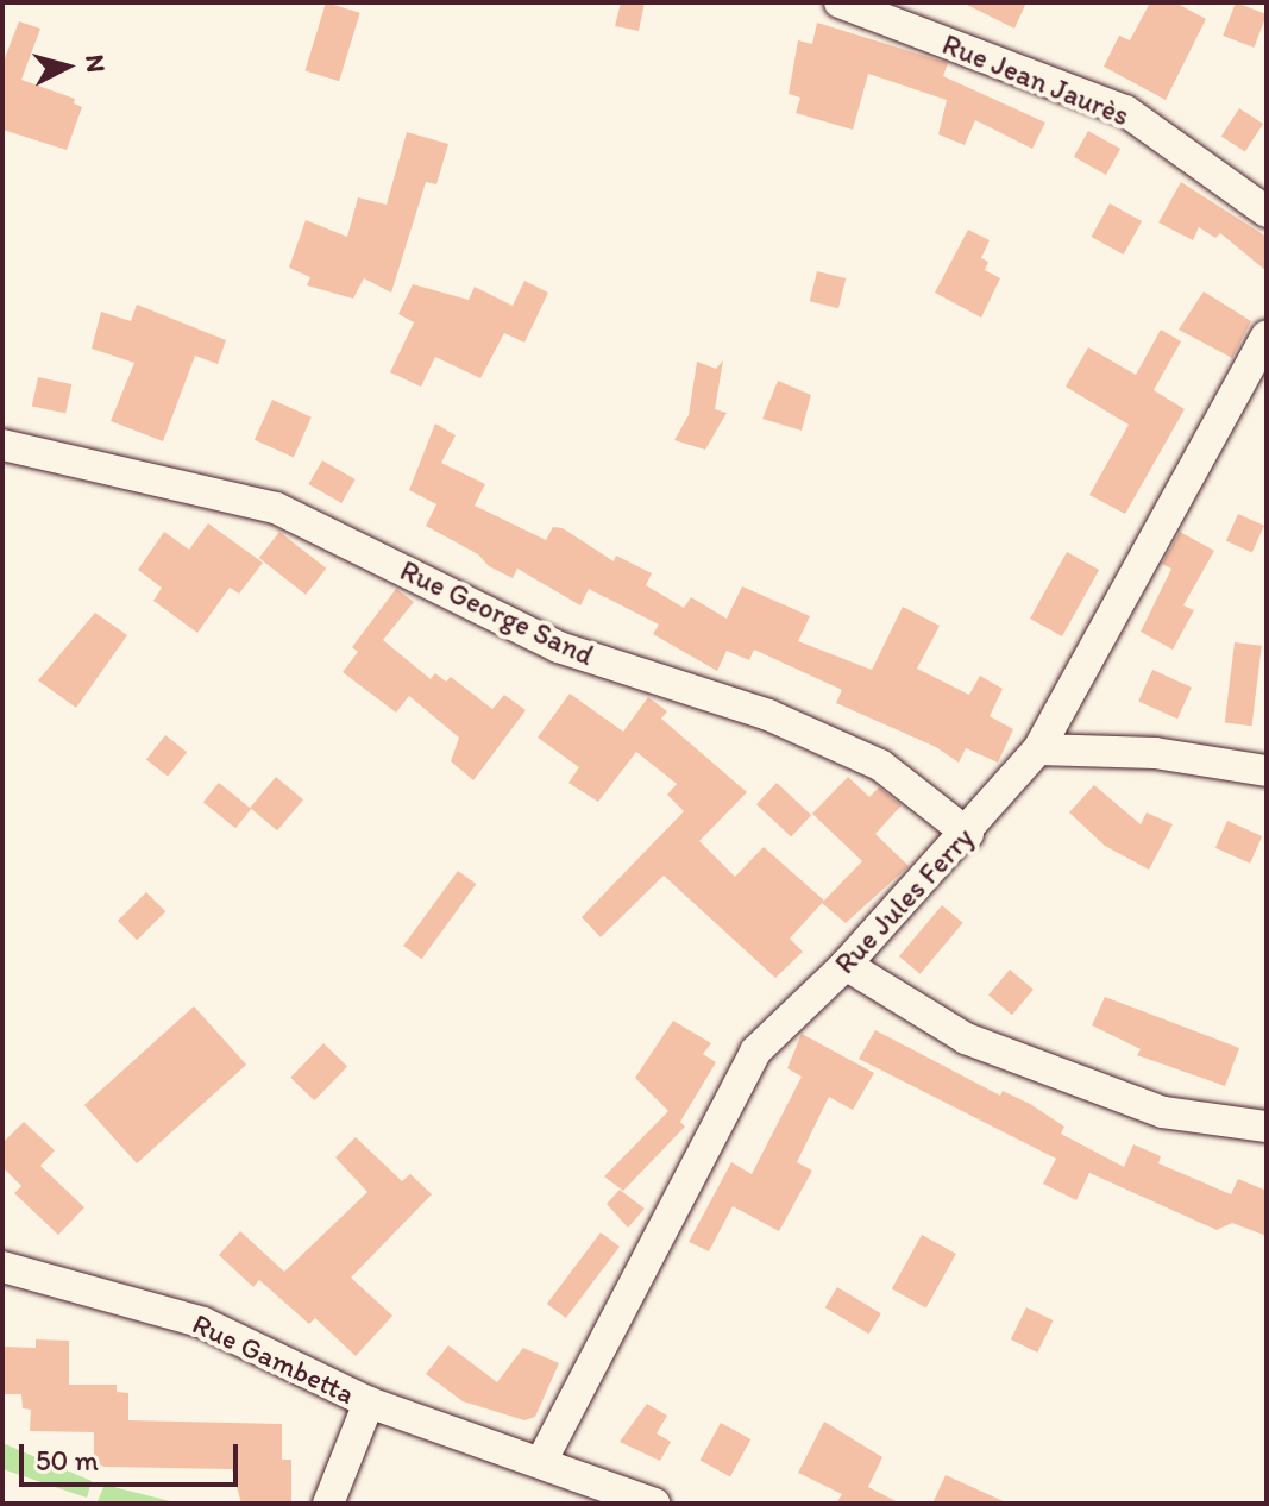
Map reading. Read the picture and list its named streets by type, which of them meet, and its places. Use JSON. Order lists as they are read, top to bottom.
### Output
{
  "streets": {
    "street": [
      "Rue Jean Jaurès",
      "Rue George Sand",
      "Rue Jules Ferry",
      "Rue Gambetta"
    ]
  },
  "crossings": [
    ["Rue George Sand", "Rue Jules Ferry"],
    ["Rue Jules Ferry", "Rue Gambetta"]
  ],
  "scale_bar": "50 m",
  "north": "right"
}
